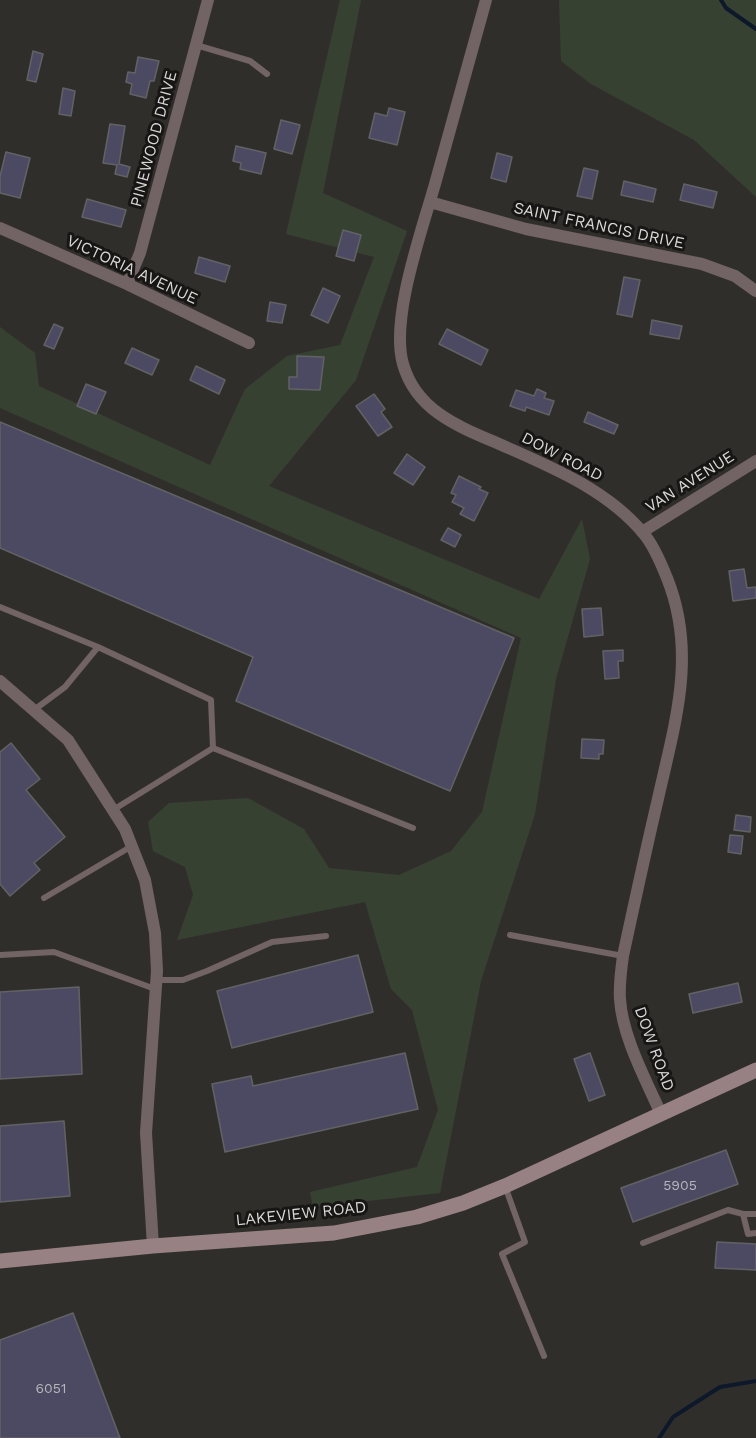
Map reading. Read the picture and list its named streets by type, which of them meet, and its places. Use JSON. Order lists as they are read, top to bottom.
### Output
{
  "streets": {
    "main road": ["LAKEVIEW ROAD"],
    "street": [
      "PINEWOOD DRIVE",
      "SAINT FRANCIS DRIVE",
      "VICTORIA AVENUE",
      "DOW ROAD",
      "VAN AVENUE"
    ]
  },
  "crossings": [
    ["PINEWOOD DRIVE", "VICTORIA AVENUE"],
    ["SAINT FRANCIS DRIVE", "DOW ROAD"],
    ["DOW ROAD", "VAN AVENUE"],
    ["DOW ROAD", "LAKEVIEW ROAD"]
  ],
  "house_numbers": ["5905", "6051"]
}
